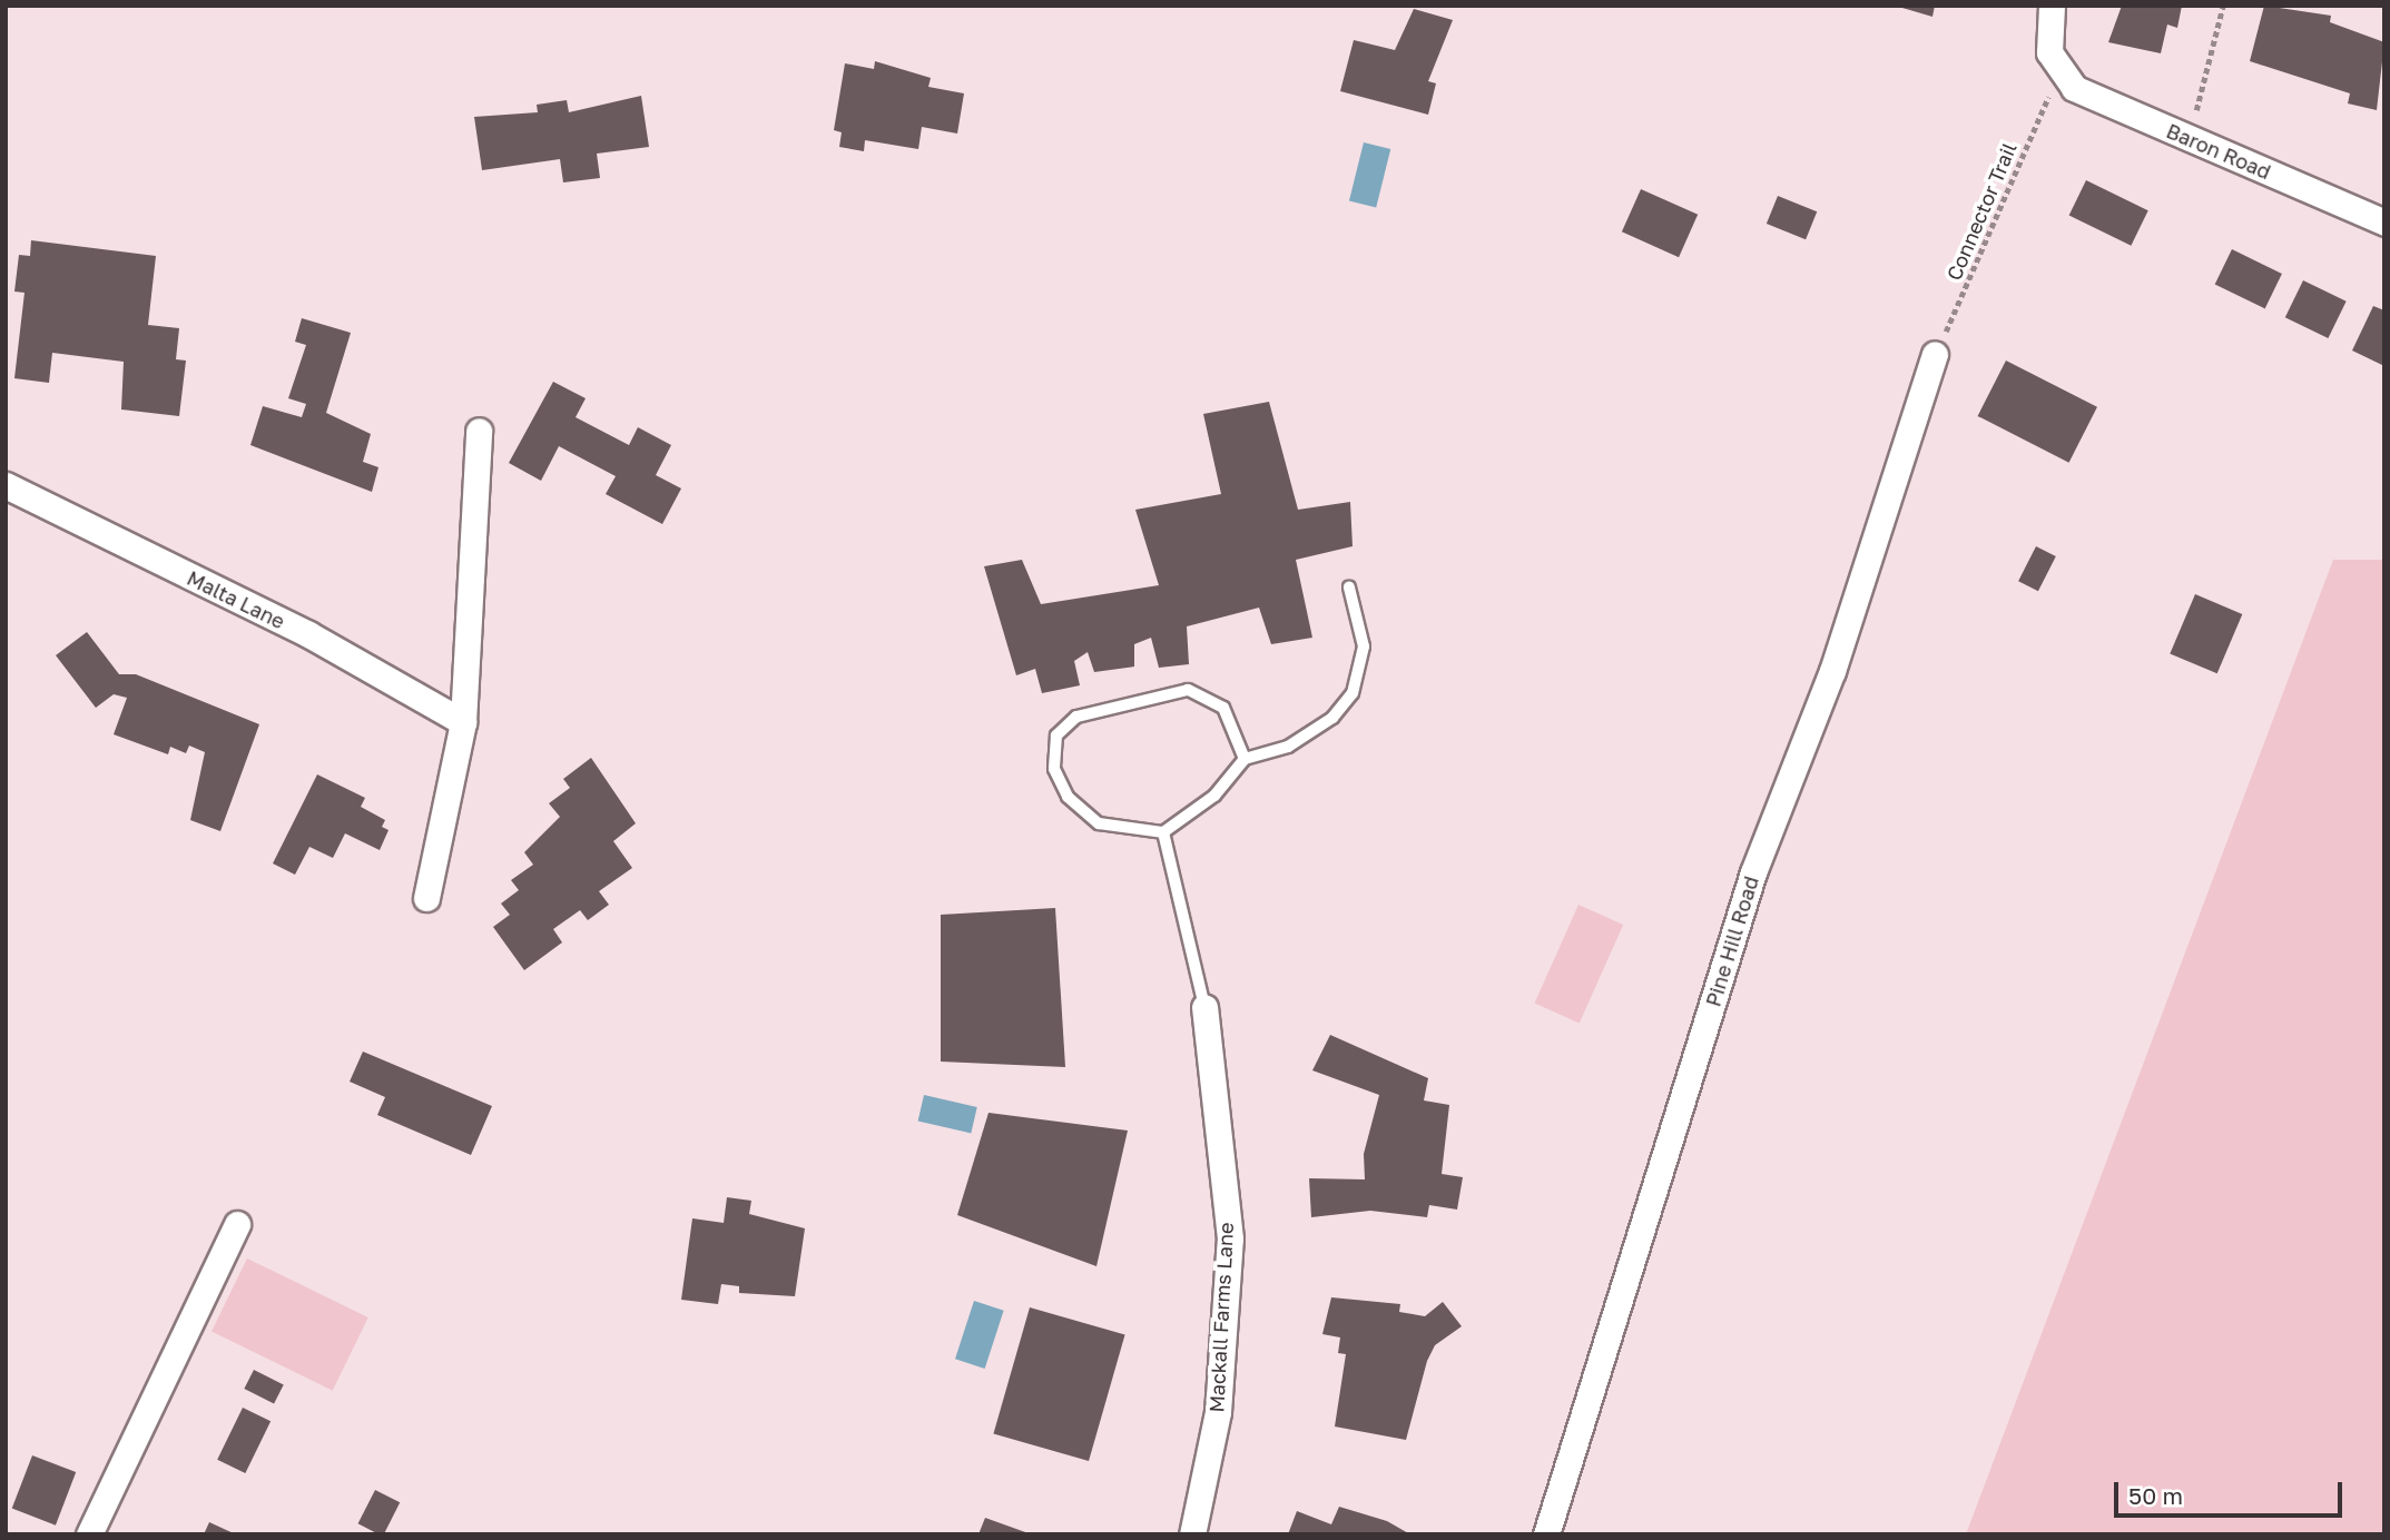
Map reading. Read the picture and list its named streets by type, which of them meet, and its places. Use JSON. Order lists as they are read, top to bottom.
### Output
{
  "streets": {
    "street": [
      "Baron Road",
      "Malta Lane",
      "Pine Hill Road",
      "Mackall Farms Lane"
    ],
    "path": ["Connector Trail"]
  },
  "crossings": [
    ["Baron Road", "Connector Trail"],
    ["Connector Trail", "Pine Hill Road"]
  ],
  "scale_bar": "50 m"
}
